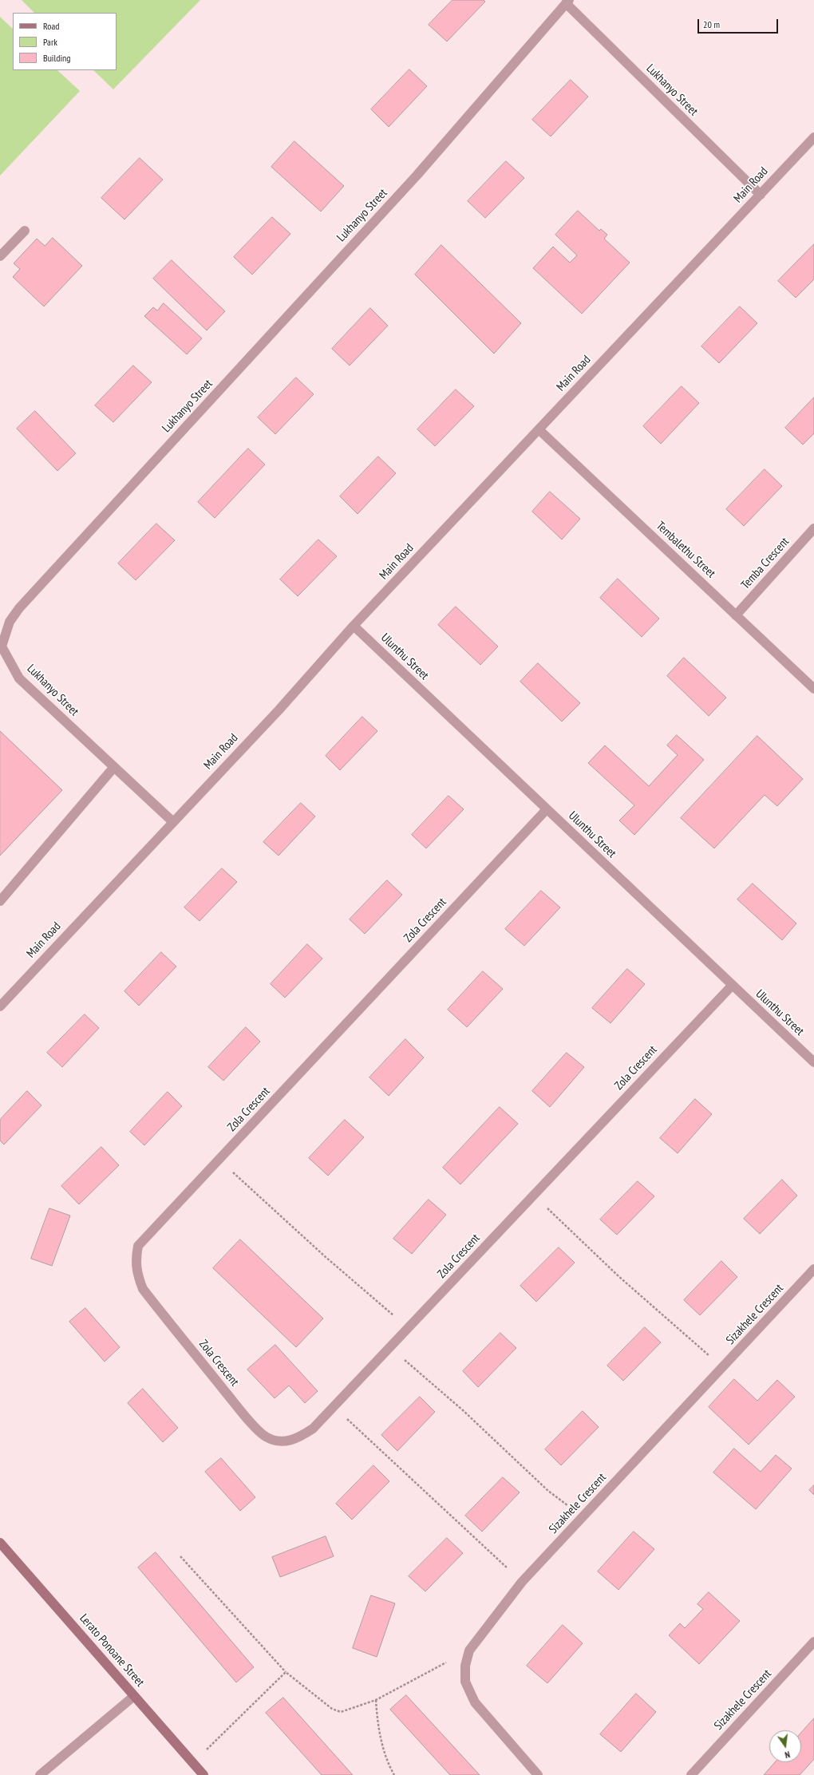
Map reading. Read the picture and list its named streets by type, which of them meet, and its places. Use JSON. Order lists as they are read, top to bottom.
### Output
{
  "streets": {
    "street": [
      "Lukhanyo Street",
      "Main Road",
      "Tembalethu Street",
      "Temba Crescent",
      "Ulunthu Street",
      "Zola Crescent",
      "Sizakhele Crescent",
      "Lerato Ponoane Street"
    ]
  },
  "crossings": [
    ["Lukhanyo Street", "Main Road"],
    ["Main Road", "Tembalethu Street"],
    ["Main Road", "Ulunthu Street"],
    ["Tembalethu Street", "Temba Crescent"],
    ["Ulunthu Street", "Zola Crescent"]
  ],
  "legend": ["Road", "Park", "Building"],
  "scale_bar": "20 m",
  "north": "bottom"
}
